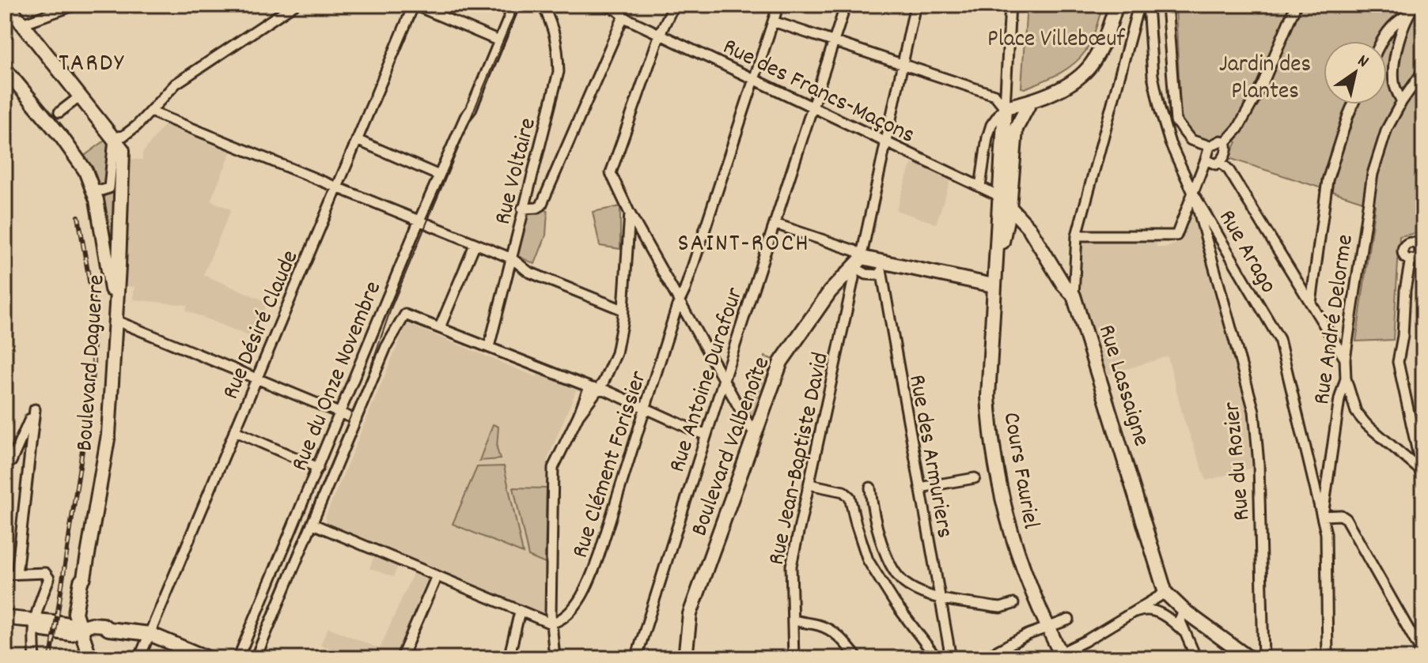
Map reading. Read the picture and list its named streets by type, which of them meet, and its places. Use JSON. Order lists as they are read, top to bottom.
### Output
{
  "streets": {
    "main road": [
      "Boulevard Daguerre",
      "Rue Lassaigne",
      "Boulevard Valbenoîte",
      "Cours Fauriel"
    ],
    "street": [
      "Rue des Francs-Maçons",
      "Rue Voltaire",
      "Rue Arago",
      "Rue André Delorme",
      "Rue Désiré Claude",
      "Rue du Onze Novembre",
      "Rue Antoine Durafour",
      "Rue des Armuriers",
      "Rue Jean-Baptiste David",
      "Rue du Rozier",
      "Rue Clément Forissier"
    ]
  },
  "crossings": [
    ["Rue des Francs-Maçons", "Rue Antoine Durafour"],
    ["Rue des Francs-Maçons", "Rue Jean-Baptiste David"],
    ["Rue des Francs-Maçons", "Rue Clément Forissier"],
    ["Rue des Francs-Maçons", "Cours Fauriel"],
    ["Rue Arago", "Rue André Delorme"],
    ["Rue Arago", "Rue du Rozier"],
    ["Rue Lassaigne", "Cours Fauriel"],
    ["Boulevard Valbenoîte", "Rue Jean-Baptiste David"]
  ],
  "districts": ["TARDY", "SAINT-ROCH"],
  "parks": ["Place Villebœuf", "Jardin des Plantes"],
  "north": "top right"
}
